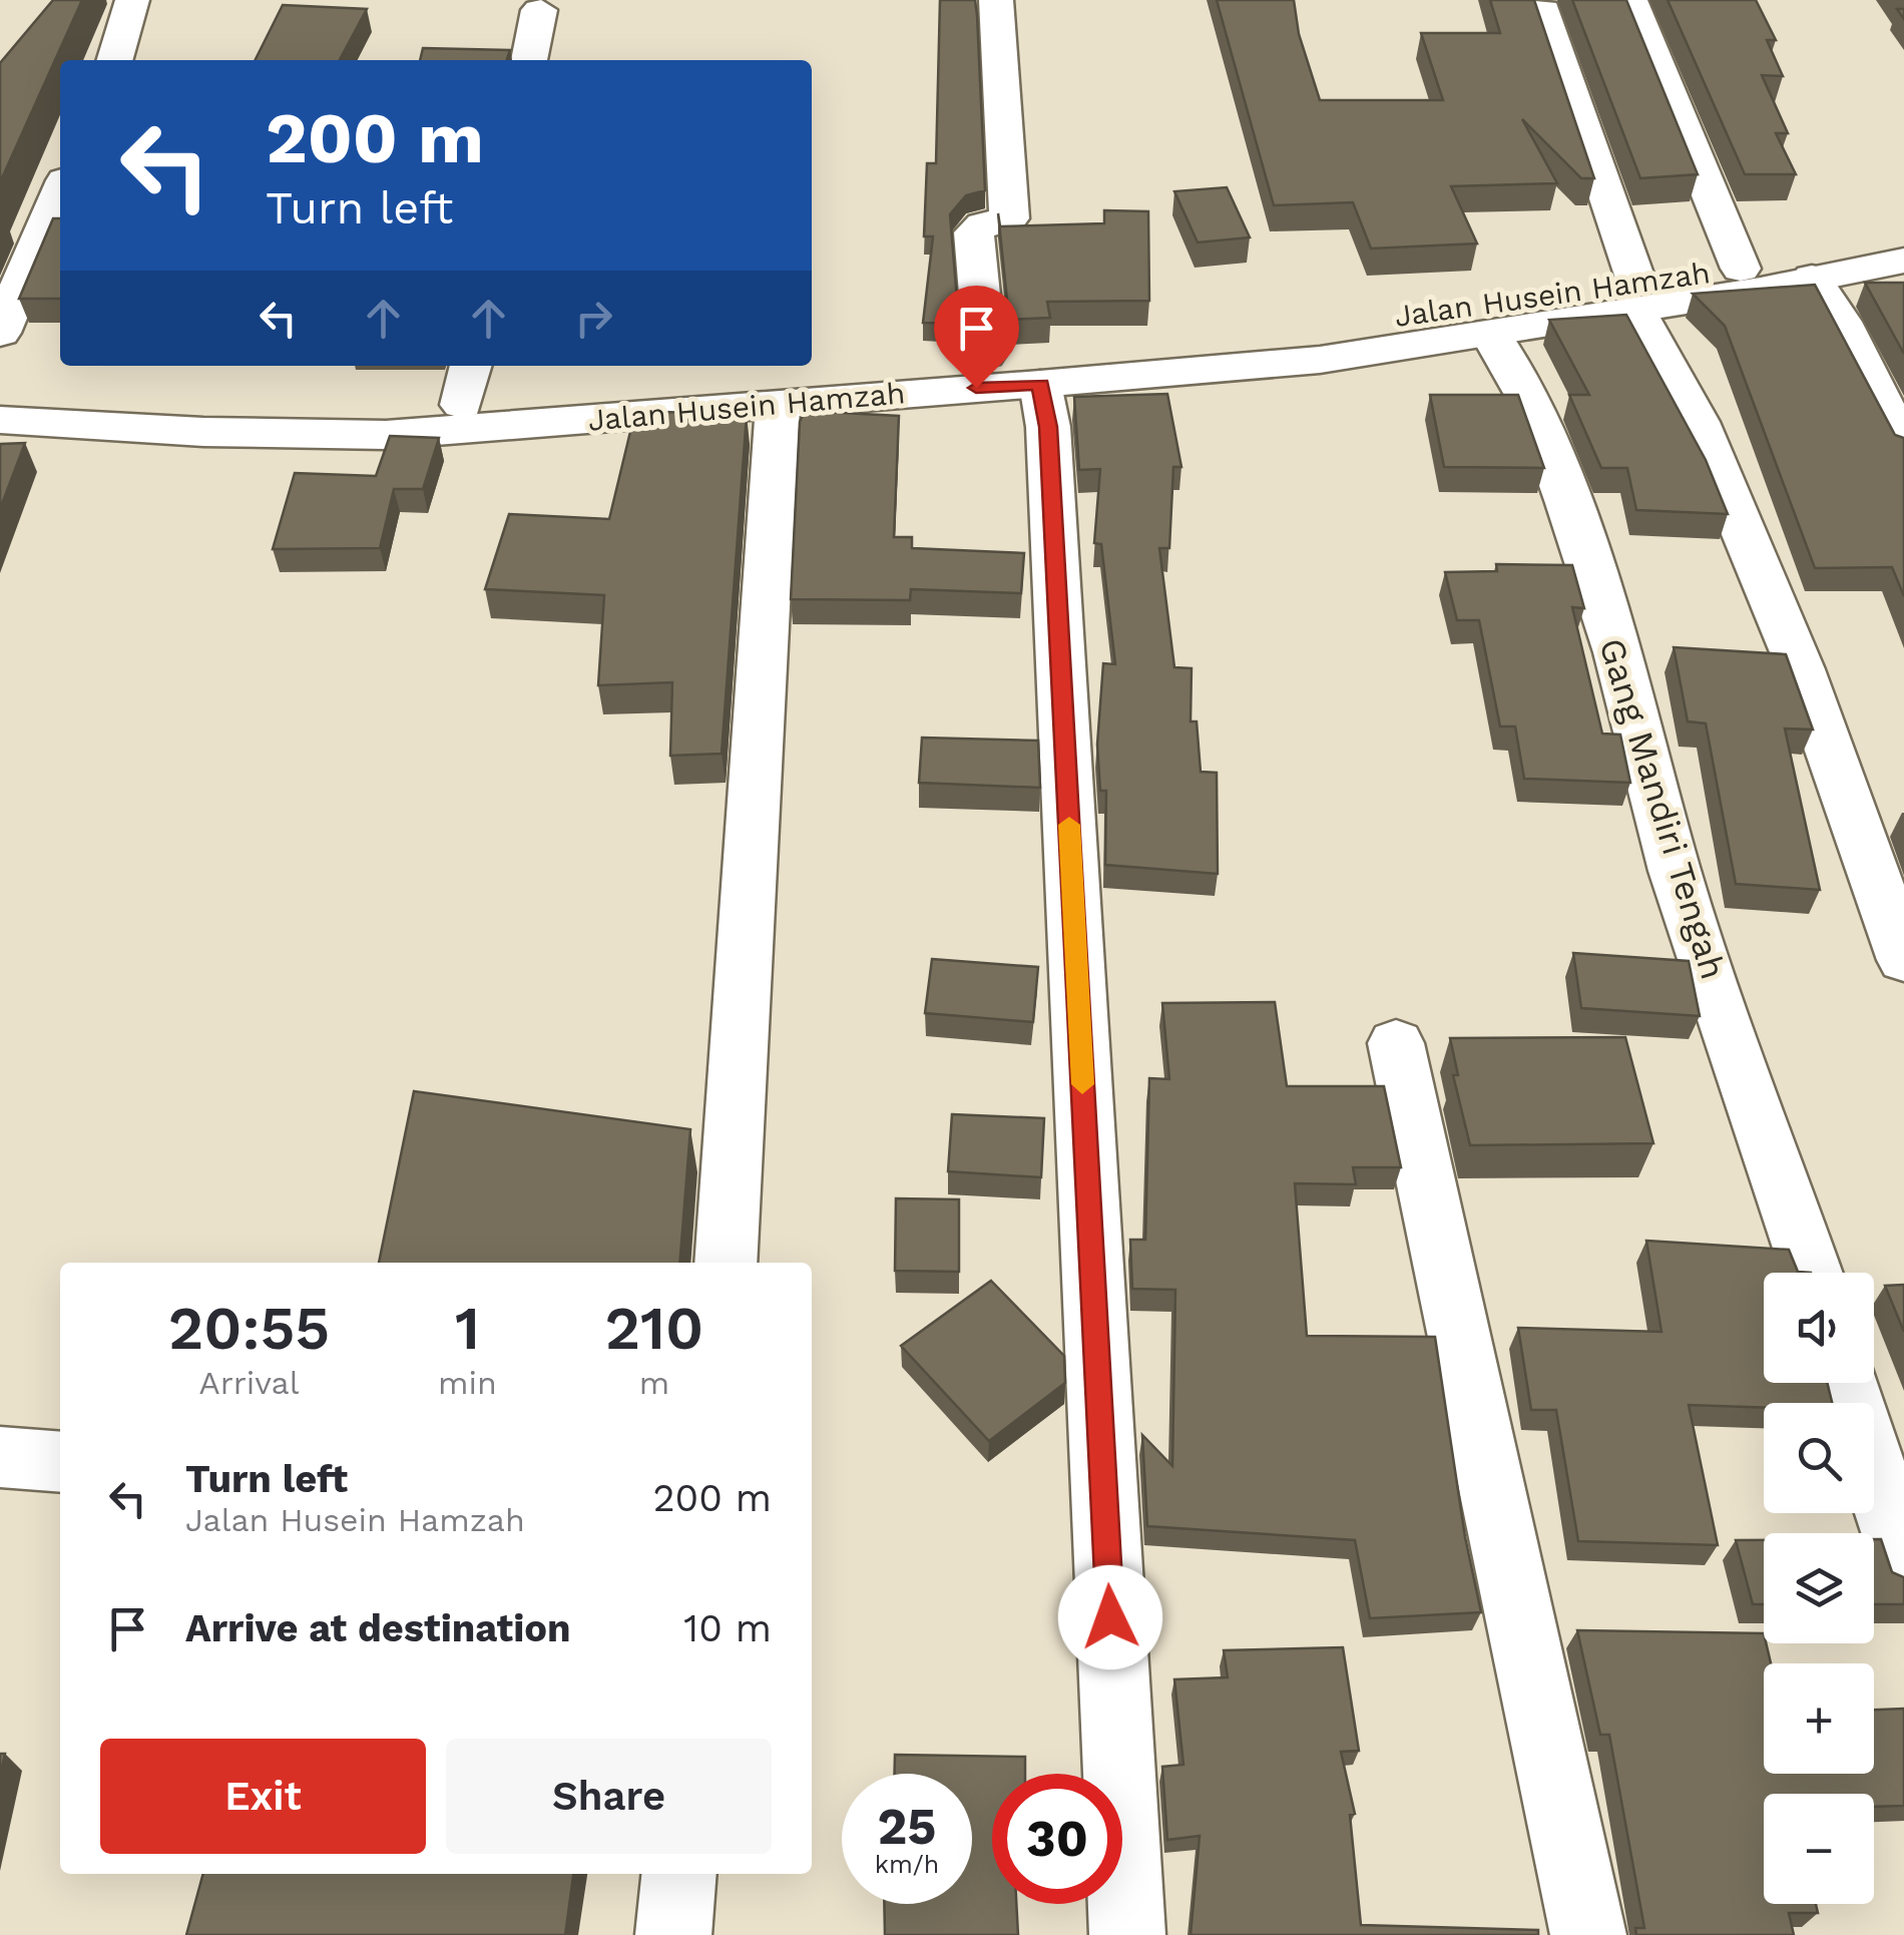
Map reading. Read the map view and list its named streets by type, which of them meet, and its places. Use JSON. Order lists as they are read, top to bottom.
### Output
{
  "streets": {
    "street": ["Jalan Husein Hamzah", "Gang Mandiri Tengah"]
  },
  "crossings": [
    ["Jalan Husein Hamzah", "Gang Mandiri Tengah"]
  ],
  "page": {
    "turn": ["200 m", "Turn left"],
    "eta": [
      "20:55",
      "Arrival",
      "1",
      "min",
      "210",
      "m"
    ],
    "map_buttons": ["+", "−"],
    "list": [
      {
        "name": "Turn left",
        "note": "Jalan Husein Hamzah",
        "value": "200 m"
      },
      {
        "name": "Arrive at destination",
        "value": "10 m"
      }
    ],
    "buttons": ["Exit", "Share"],
    "speed": "25 km/h",
    "limit": "30"
  }
}
